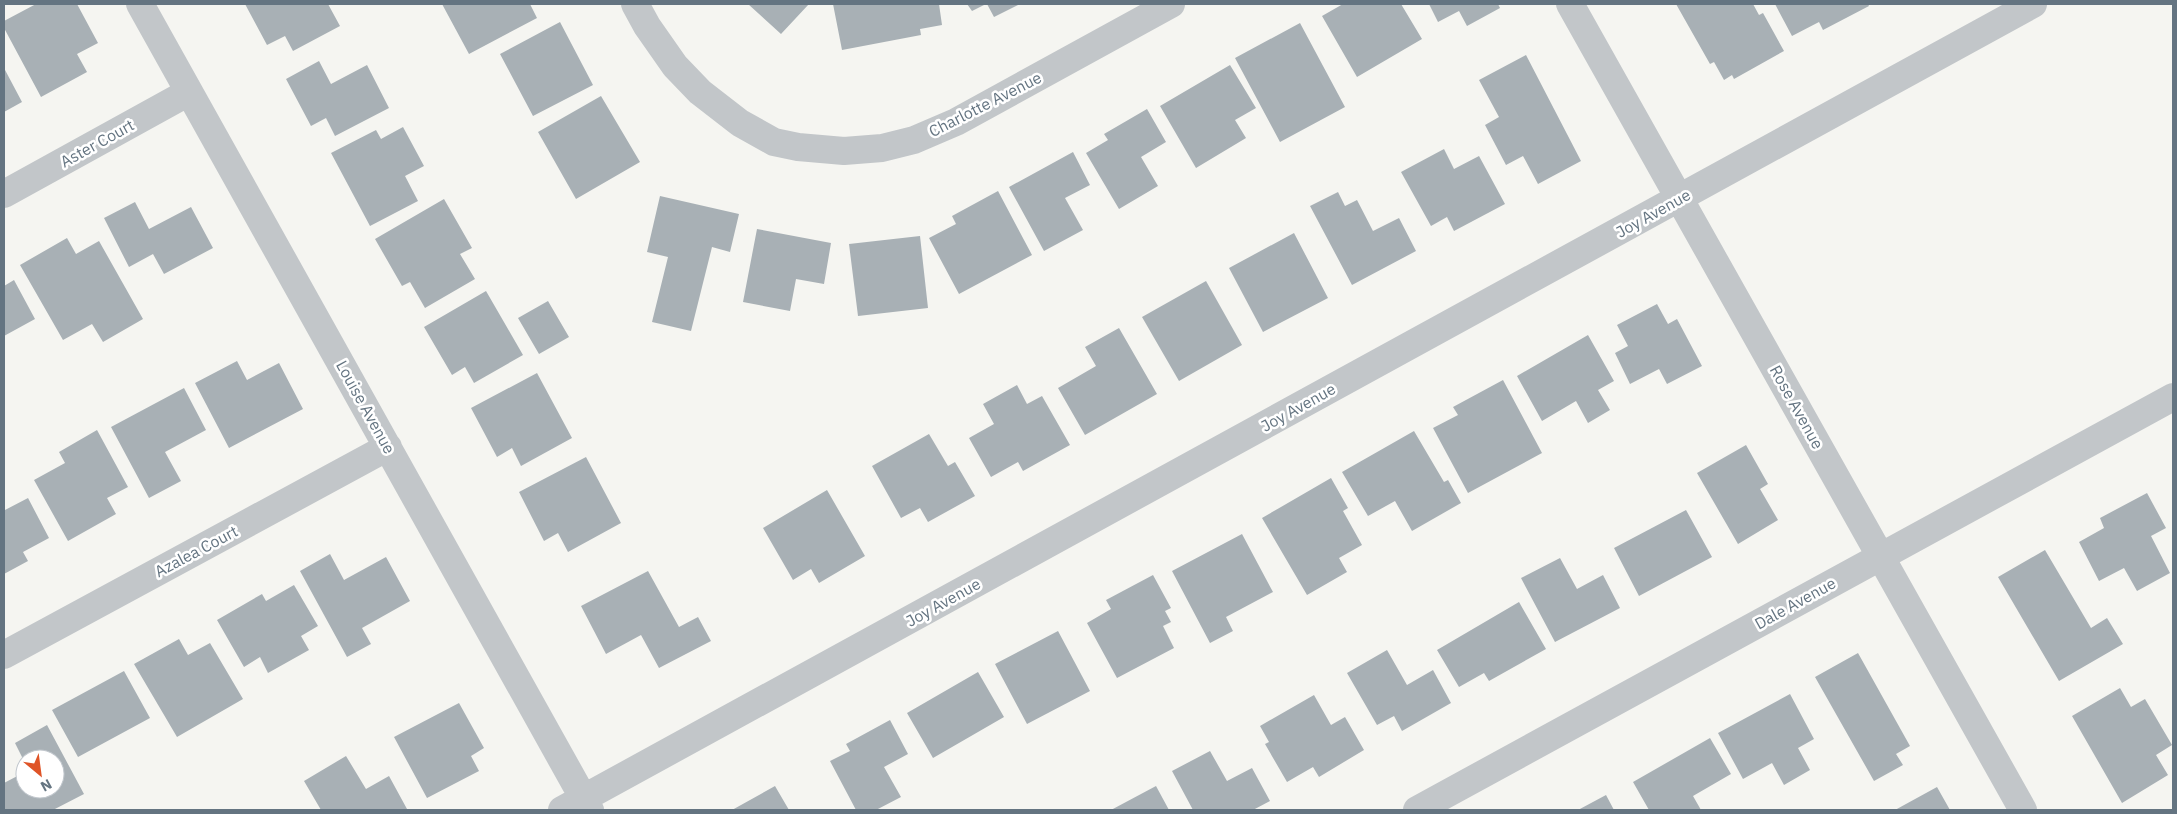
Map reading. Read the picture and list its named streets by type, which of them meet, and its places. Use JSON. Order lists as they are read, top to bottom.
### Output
{
  "streets": {
    "street": [
      "Charlotte Avenue",
      "Aster Court",
      "Joy Avenue",
      "Louise Avenue",
      "Rose Avenue",
      "Azalea Court",
      "Dale Avenue"
    ]
  },
  "crossings": [
    ["Aster Court", "Louise Avenue"],
    ["Joy Avenue", "Louise Avenue"],
    ["Joy Avenue", "Rose Avenue"],
    ["Louise Avenue", "Azalea Court"],
    ["Rose Avenue", "Dale Avenue"]
  ],
  "north": "bottom right"
}
